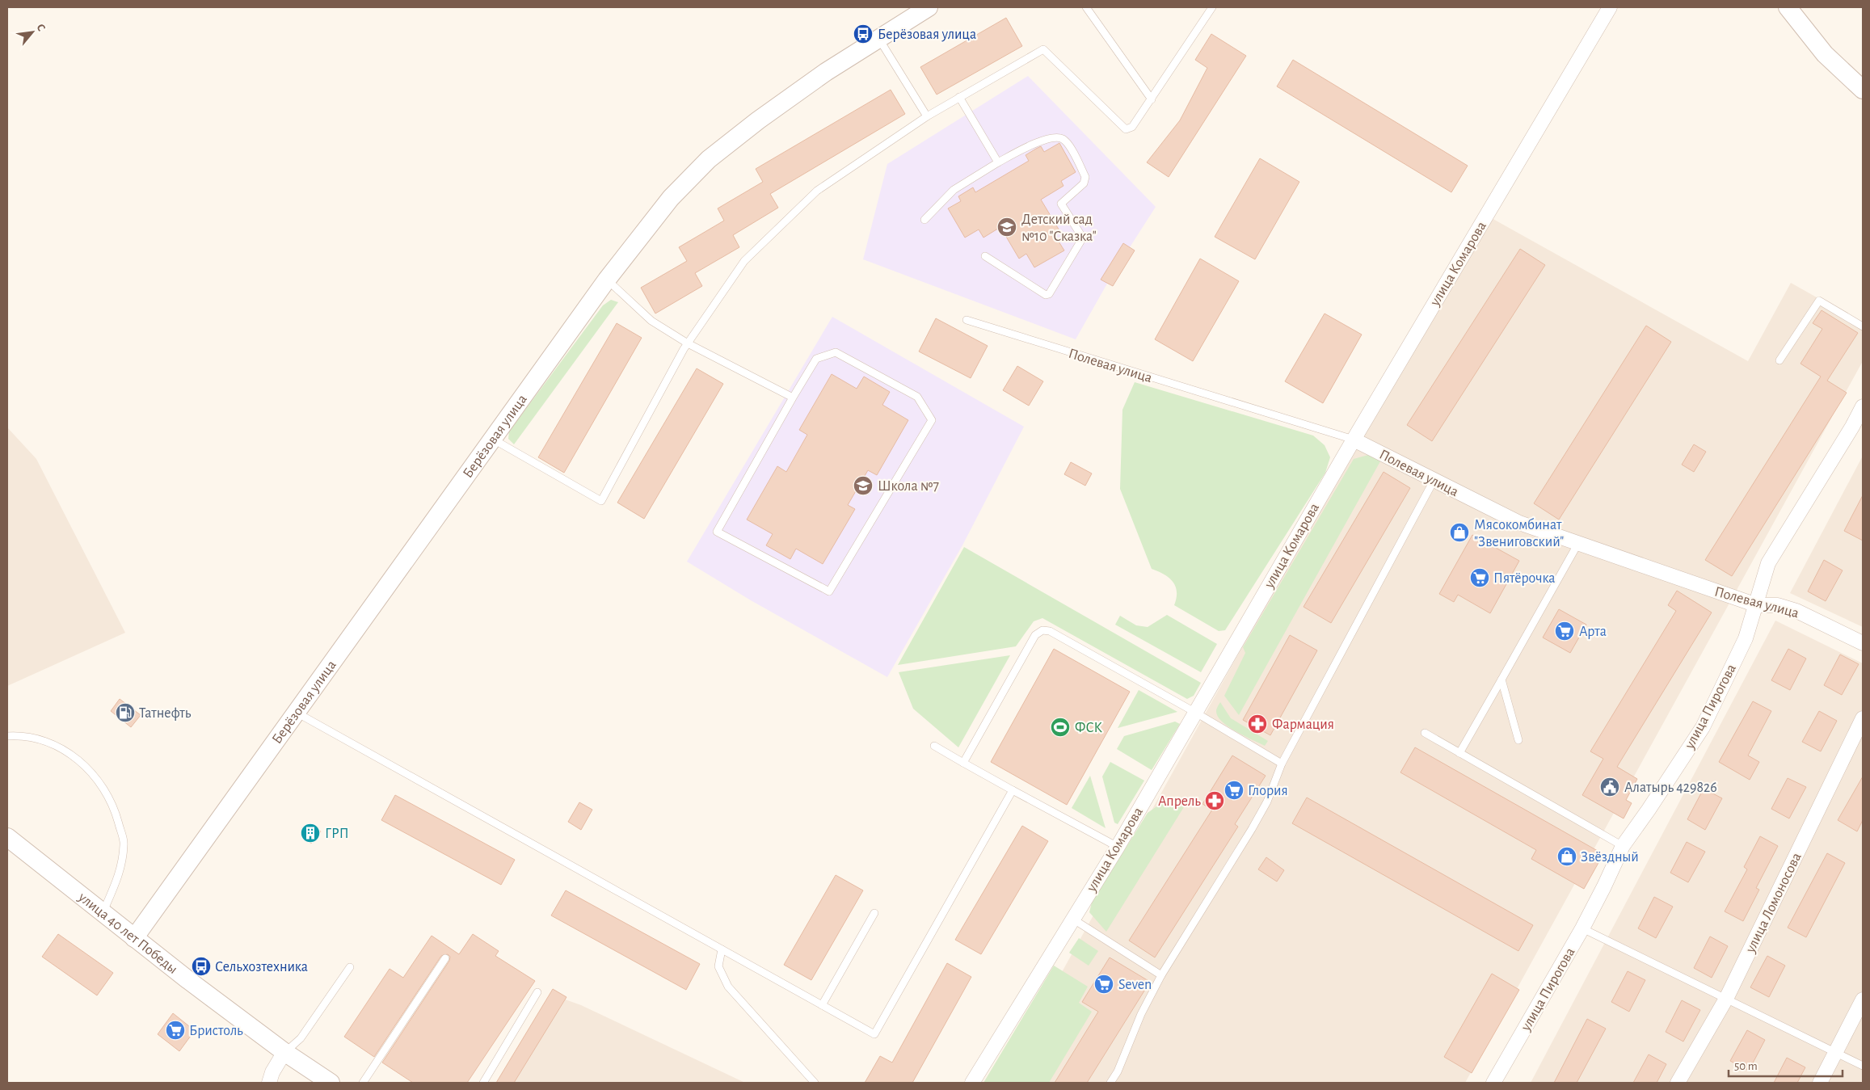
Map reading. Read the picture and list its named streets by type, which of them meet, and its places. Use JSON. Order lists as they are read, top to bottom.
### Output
{
  "streets": {
    "street": [
      "улица Комарова",
      "Полевая улица",
      "Берёзовая улица",
      "улица Пирогова",
      "улица Ломоносова",
      "улица 40 лет Победы"
    ]
  },
  "crossings": [
    ["улица Комарова", "Полевая улица"],
    ["Полевая улица", "улица Пирогова"],
    ["Берёзовая улица", "улица 40 лет Победы"]
  ],
  "places": {
    "bus stop": ["Берёзовая улица", "Сельхозтехника"],
    "school or university": ["Детский сад №10 \"Сказка\"", "Школа №7"],
    "shop": ["Мясокомбинат \"Звениговский\"", "Звёздный"],
    "supermarket": [
      "Пятёрочка",
      "Арта",
      "Глория",
      "Seven",
      "Бристоль"
    ],
    "fuel station": ["Татнефть"],
    "pharmacy": ["Фармация", "Апрель"],
    "sports": ["ФСК"],
    "public building": ["Алатырь 429826"],
    "building": ["ГРП"]
  },
  "scale_bar": "50 m",
  "north": "top right"
}
